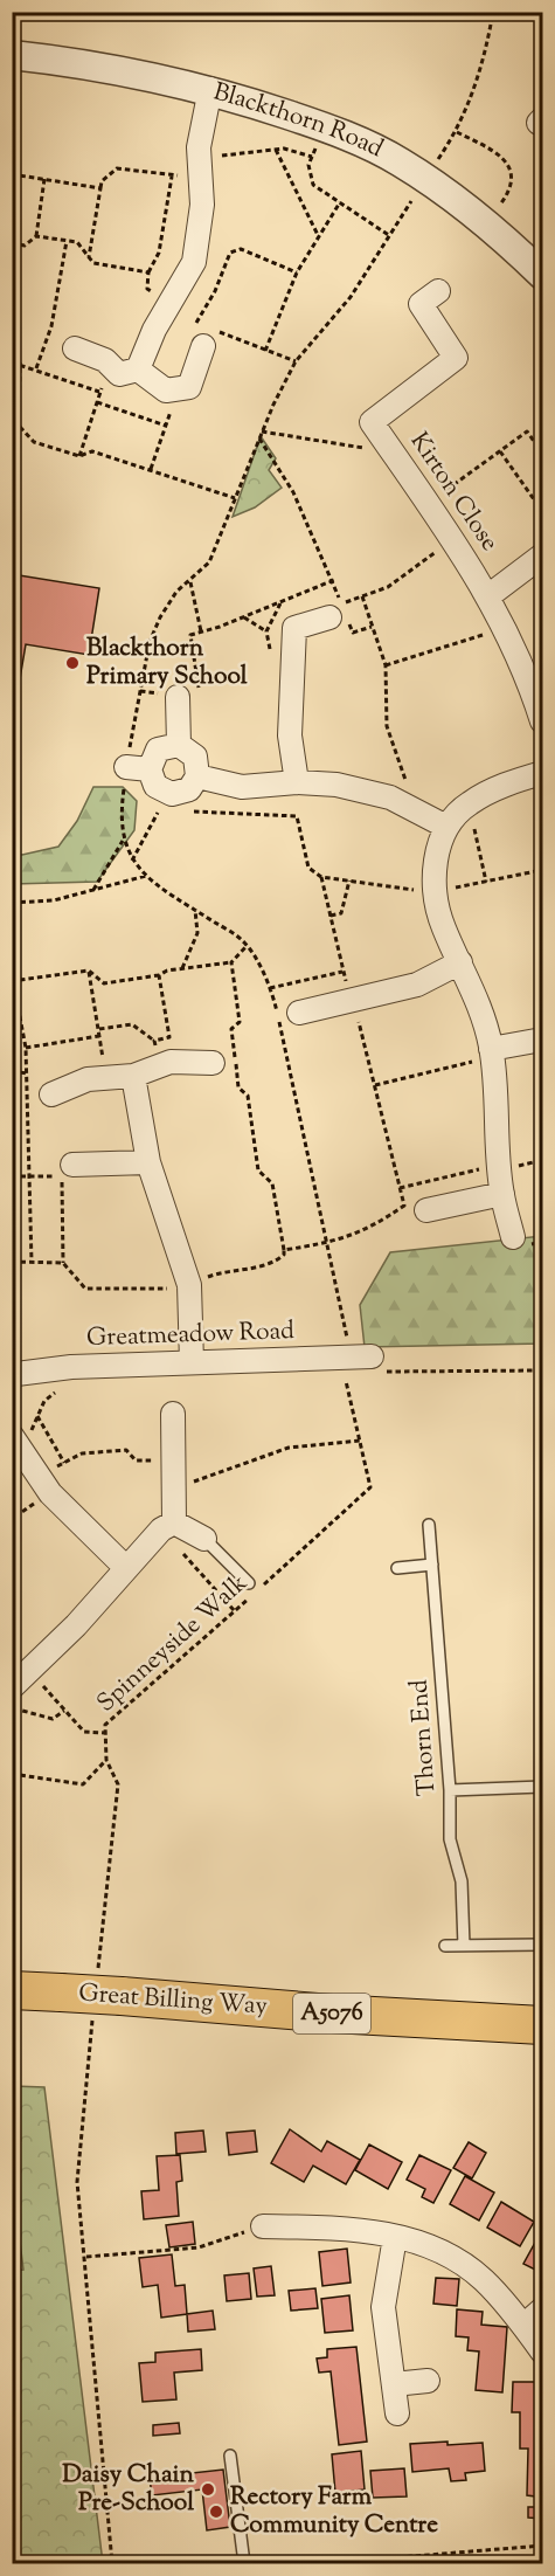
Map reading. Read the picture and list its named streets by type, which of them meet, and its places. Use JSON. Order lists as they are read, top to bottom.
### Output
{
  "streets": {
    "main road": ["Great Billing Way", "A5076"],
    "street": ["Blackthorn Road", "Kirton Close", "Greatmeadow Road"],
    "lane": ["Thorn End"],
    "path": ["Spinneyside Walk"]
  },
  "crossings": [
    ["Spinneyside Walk", "Great Billing Way"]
  ],
  "places": ["Blackthorn Primary School", "Daisy Chain Pre-School", "Rectory Farm Community Centre"]
}
